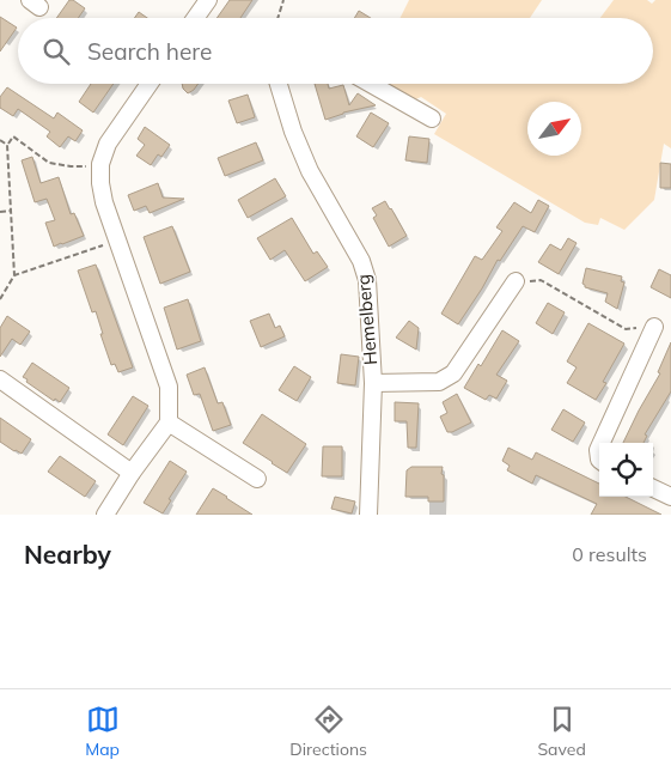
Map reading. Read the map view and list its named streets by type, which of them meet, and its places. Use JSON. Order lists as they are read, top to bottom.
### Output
{
  "streets": {
    "street": ["Hemelberg"]
  },
  "north": "top right",
  "page": {
    "search": "Search here",
    "heading": ["Nearby", "0 results"],
    "nav": ["Map", "Directions", "Saved"]
  }
}
